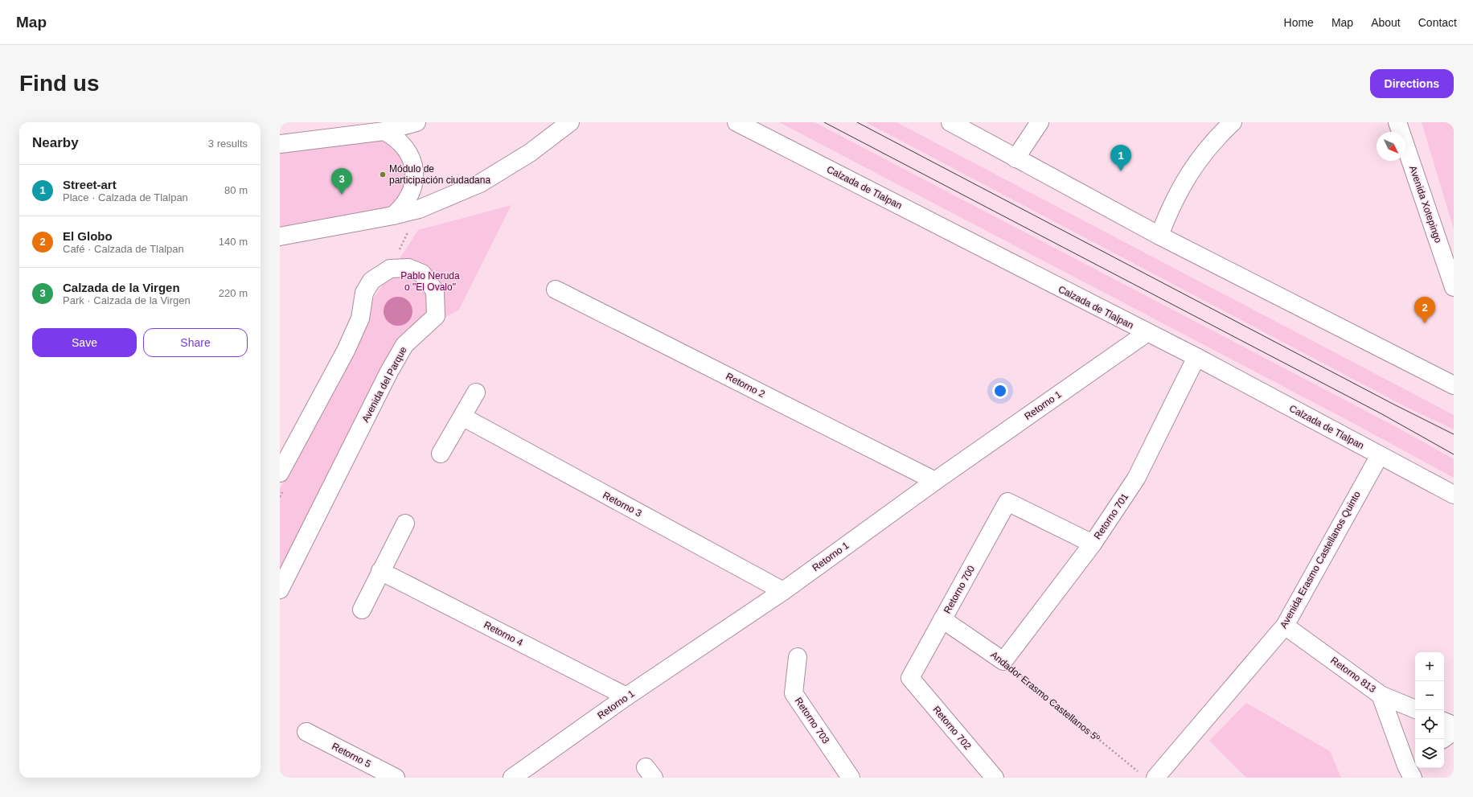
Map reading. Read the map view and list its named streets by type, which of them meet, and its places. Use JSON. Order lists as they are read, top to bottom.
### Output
{
  "streets": {
    "main road": [
      "Calzada de Tlalpan",
      "Avenida Xotepingo",
      "Avenida del Parque",
      "Retorno 2",
      "Retorno 1",
      "Retorno 3",
      "Retorno 701",
      "Avenida Erasmo Castellanos Quinto",
      "Retorno 700",
      "Retorno 4",
      "Retorno 813",
      "Andador Erasmo Castellanos 5º",
      "Retorno 703",
      "Retorno 702",
      "Retorno 5"
    ]
  },
  "crossings": [
    ["Calzada de Tlalpan", "Retorno 1"],
    ["Calzada de Tlalpan", "Retorno 701"],
    ["Calzada de Tlalpan", "Avenida Erasmo Castellanos Quinto"],
    ["Retorno 2", "Retorno 1"],
    ["Retorno 1", "Retorno 3"],
    ["Retorno 1", "Retorno 4"],
    ["Retorno 701", "Retorno 700"],
    ["Retorno 701", "Andador Erasmo Castellanos 5º"],
    ["Avenida Erasmo Castellanos Quinto", "Retorno 813"],
    ["Avenida Erasmo Castellanos Quinto", "Andador Erasmo Castellanos 5º"],
    ["Retorno 700", "Andador Erasmo Castellanos 5º"],
    ["Retorno 700", "Retorno 702"]
  ],
  "parks": ["Pablo Neruda o \"El Ovalo\""],
  "places": ["Módulo de participación ciudadana"],
  "north": "bottom right",
  "page": {
    "header": "Map",
    "nav": [
      "Home",
      "Map",
      "About",
      "Contact"
    ],
    "buttons": [
      "Directions",
      ["Save", "Share"]
    ],
    "title": "Find us",
    "heading": ["Nearby", "3 results"],
    "pins": ["1", "3", "2"],
    "list": [
      {
        "mark": "1",
        "name": "Street-art",
        "note": "Place · Calzada de Tlalpan",
        "value": "80 m"
      },
      {
        "mark": "2",
        "name": "El Globo",
        "note": "Café · Calzada de Tlalpan",
        "value": "140 m"
      },
      {
        "mark": "3",
        "name": "Calzada de la Virgen",
        "note": "Park · Calzada de la Virgen",
        "value": "220 m"
      }
    ],
    "map_buttons": ["+", "−"]
  }
}
